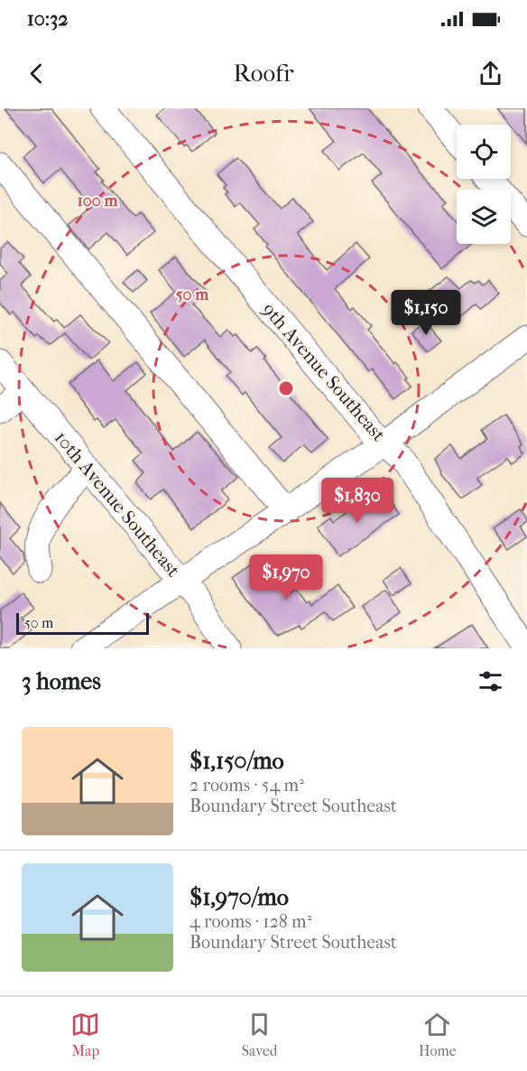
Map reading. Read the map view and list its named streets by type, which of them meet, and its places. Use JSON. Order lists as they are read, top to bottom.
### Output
{
  "streets": {
    "street": ["9th Avenue Southeast", "10th Avenue Southeast"]
  },
  "scale_bar": "50 m",
  "page": {
    "status": "10:32",
    "header": "Roofr",
    "price": ["$1,150", "$1,830", "$1,970"],
    "scale": "50 m",
    "heading": "3 homes",
    "list": [
      {
        "name": "$1,150/mo",
        "note": "2 rooms · 54 m² · Boundary Street Southeast"
      },
      {
        "name": "$1,970/mo",
        "note": "4 rooms · 128 m² · Boundary Street Southeast"
      }
    ],
    "tabs": ["Map", "Saved", "Home"]
  },
  "rings": ["100 m", "50 m"]
}
